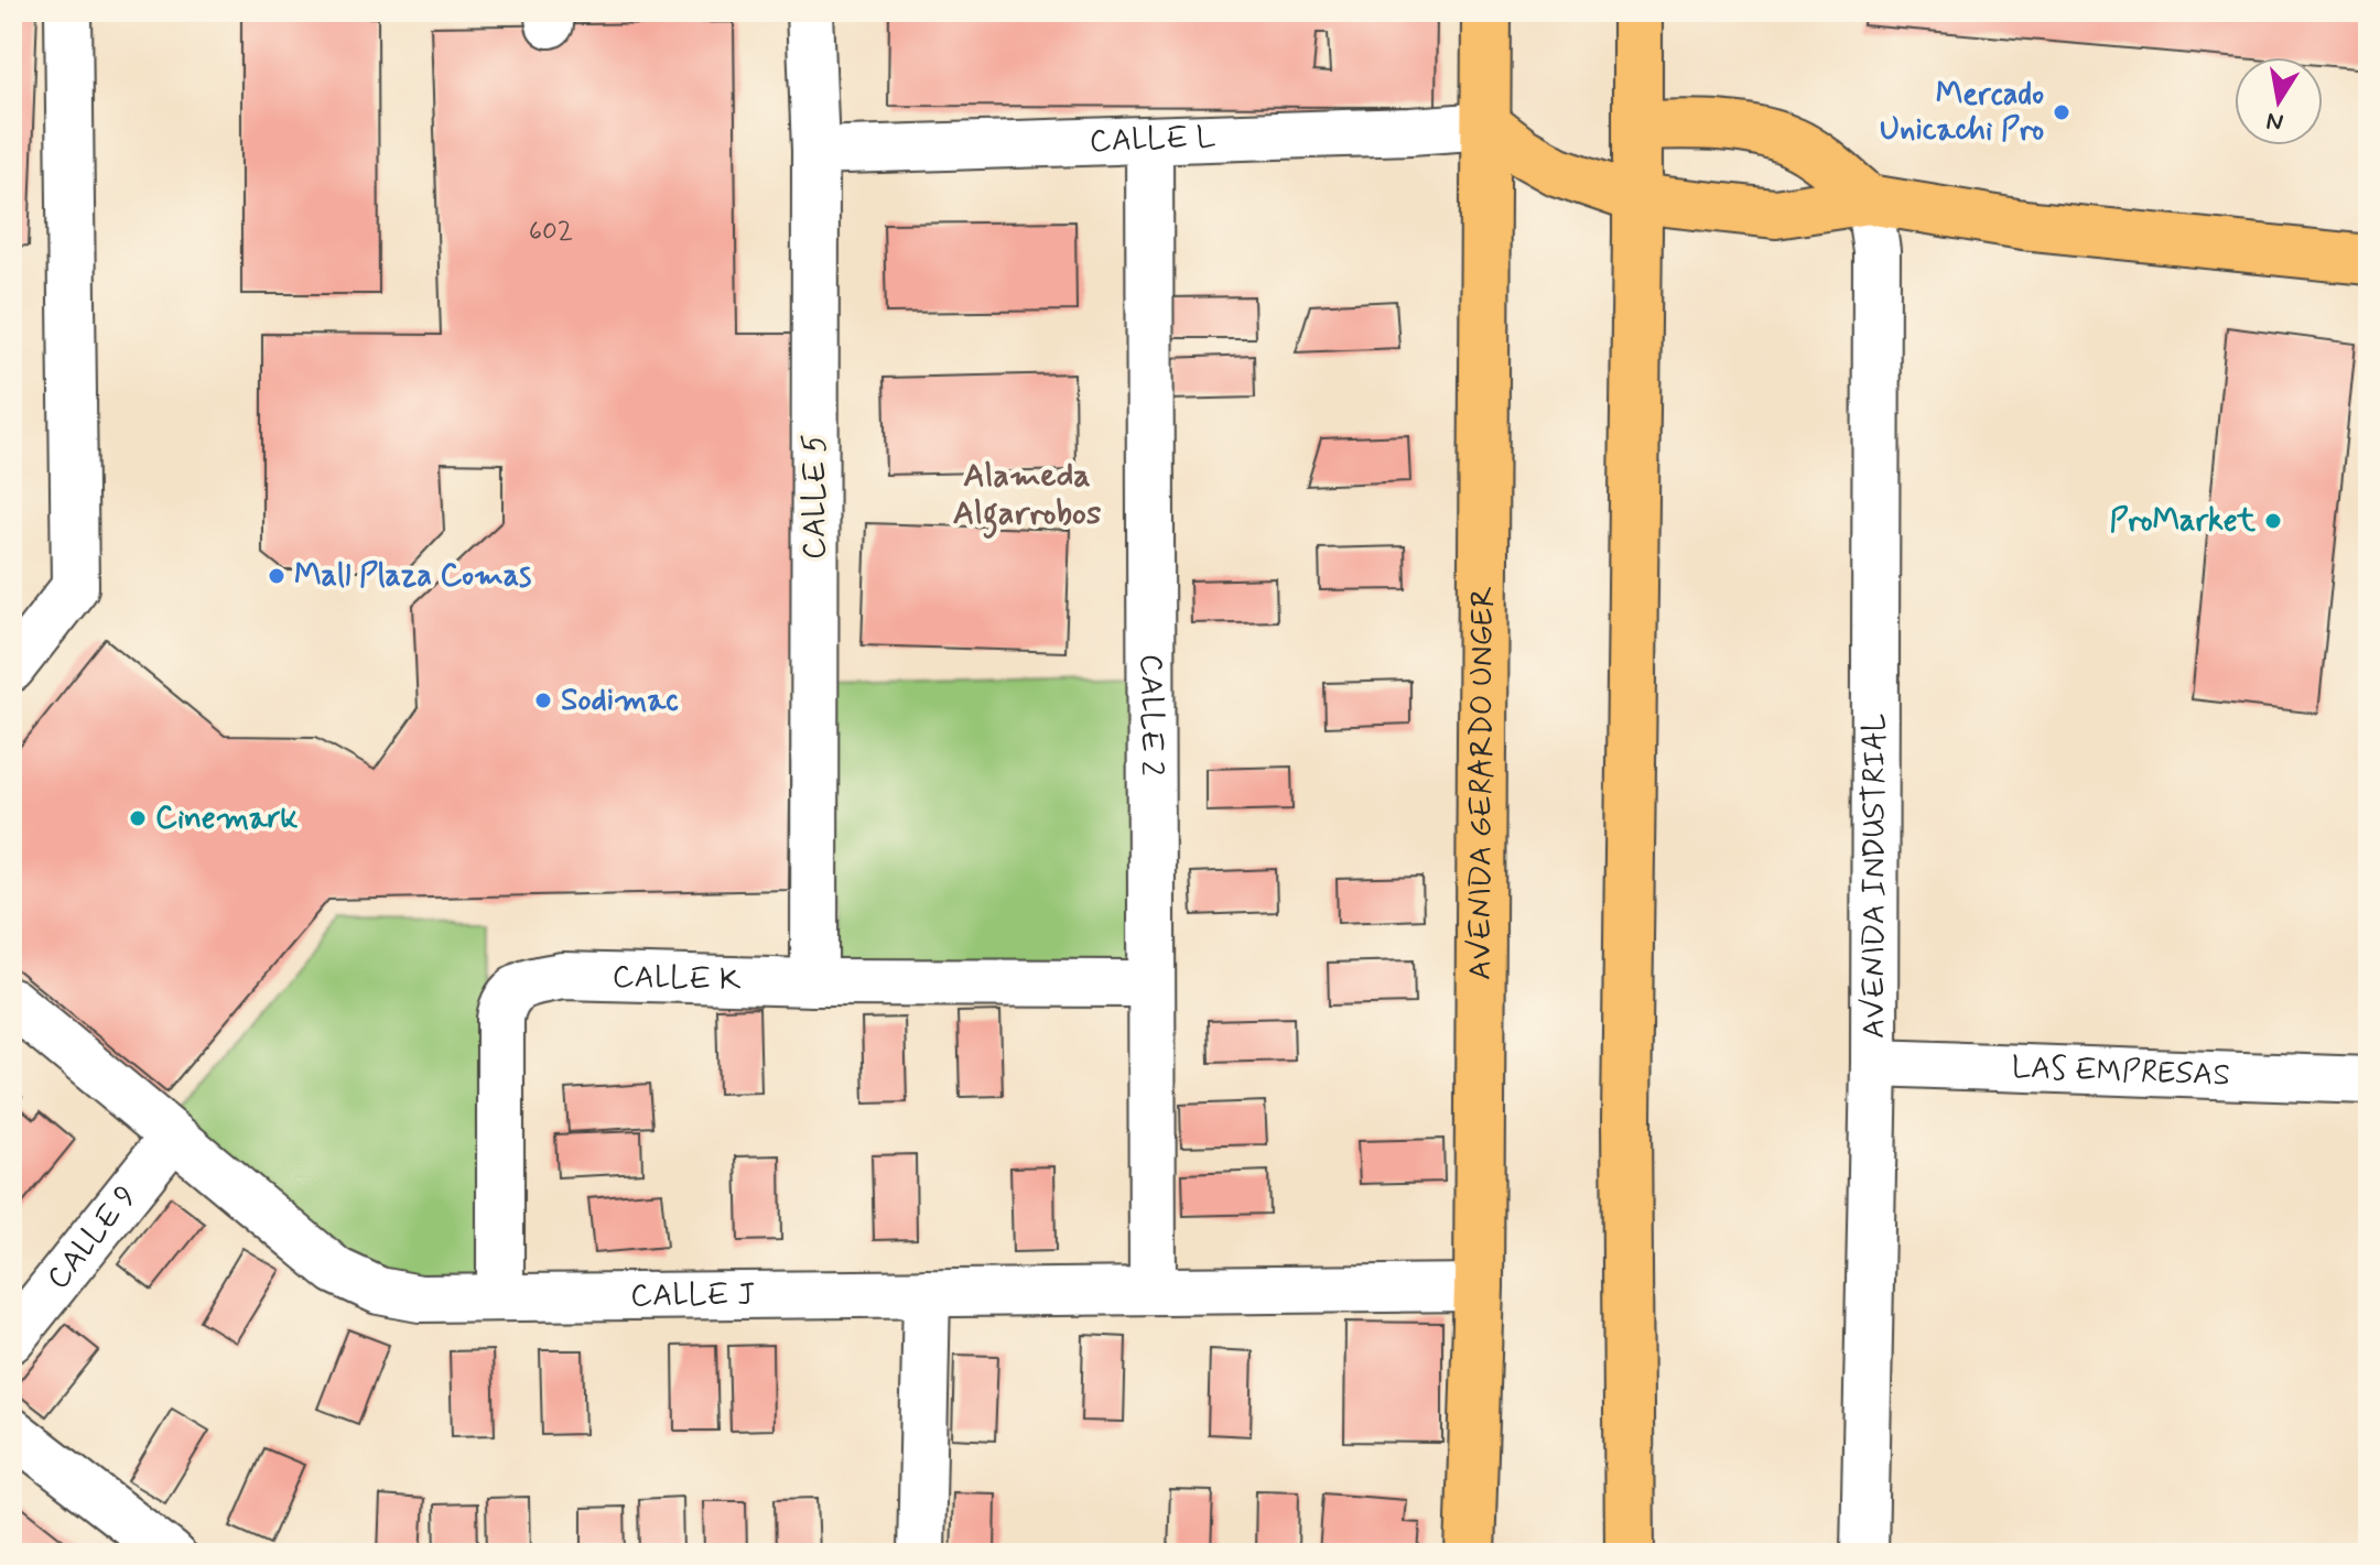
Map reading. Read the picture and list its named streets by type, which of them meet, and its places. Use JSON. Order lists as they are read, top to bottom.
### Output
{
  "streets": {
    "main road": ["AVENIDA GERARDO UNGER"],
    "street": [
      "CALLE L",
      "CALLE 5",
      "CALLE 2",
      "AVENIDA INDUSTRIAL",
      "CALLE K",
      "LAS EMPRESAS",
      "CALLE 9",
      "CALLE J"
    ]
  },
  "crossings": [
    ["CALLE L", "CALLE 5"],
    ["CALLE L", "CALLE 2"],
    ["CALLE L", "AVENIDA GERARDO UNGER"],
    ["CALLE 5", "CALLE K"],
    ["CALLE 2", "CALLE K"],
    ["CALLE 2", "CALLE J"],
    ["AVENIDA GERARDO UNGER", "CALLE J"],
    ["AVENIDA INDUSTRIAL", "LAS EMPRESAS"],
    ["CALLE K", "CALLE J"],
    ["CALLE 9", "CALLE J"]
  ],
  "districts": ["Alameda Algarrobos"],
  "places": [
    "Mercado Unicachi Pro",
    "ProMarket",
    "Mall Plaza Comas",
    "Sodimac",
    "Cinemark"
  ],
  "house_numbers": ["602"],
  "north": "bottom"
}
